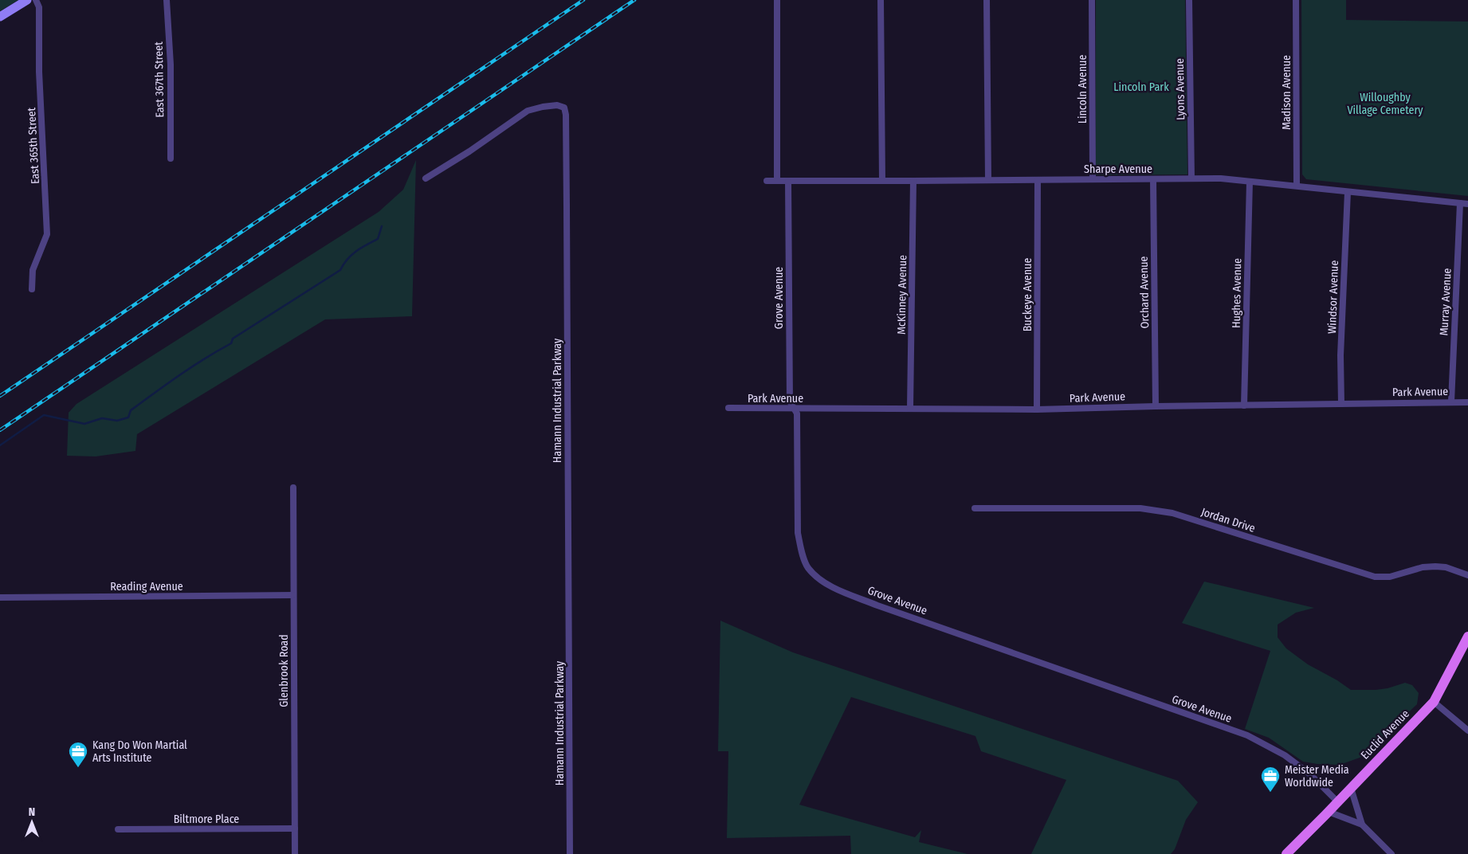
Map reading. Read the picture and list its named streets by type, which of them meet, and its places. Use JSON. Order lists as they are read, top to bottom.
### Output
{
  "streets": {
    "main road": ["Euclid Avenue"],
    "street": [
      "East 367th Street",
      "Lincoln Avenue",
      "Lyons Avenue",
      "Madison Avenue",
      "East 365th Street",
      "Sharpe Avenue",
      "Orchard Avenue",
      "Hughes Avenue",
      "McKinney Avenue",
      "Buckeye Avenue",
      "Windsor Avenue",
      "Grove Avenue",
      "Murray Avenue",
      "Park Avenue",
      "Hamann Industrial Parkway",
      "Jordan Drive",
      "Reading Avenue",
      "Glenbrook Road",
      "Biltmore Place"
    ]
  },
  "crossings": [
    ["Lincoln Avenue", "Sharpe Avenue"],
    ["Lyons Avenue", "Sharpe Avenue"],
    ["Madison Avenue", "Sharpe Avenue"],
    ["Sharpe Avenue", "Orchard Avenue"],
    ["Sharpe Avenue", "Hughes Avenue"],
    ["Sharpe Avenue", "McKinney Avenue"],
    ["Sharpe Avenue", "Buckeye Avenue"],
    ["Sharpe Avenue", "Windsor Avenue"],
    ["Sharpe Avenue", "Grove Avenue"],
    ["Sharpe Avenue", "Murray Avenue"],
    ["Orchard Avenue", "Park Avenue"],
    ["Hughes Avenue", "Park Avenue"],
    ["McKinney Avenue", "Park Avenue"],
    ["Buckeye Avenue", "Park Avenue"],
    ["Windsor Avenue", "Park Avenue"],
    ["Grove Avenue", "Park Avenue"],
    ["Grove Avenue", "Euclid Avenue"],
    ["Murray Avenue", "Park Avenue"],
    ["Reading Avenue", "Glenbrook Road"],
    ["Glenbrook Road", "Biltmore Place"]
  ],
  "parks": ["Lincoln Park", "Willoughby Village Cemetery"],
  "places": {
    "office": ["Kang Do Won Martial Arts Institute", "Meister Media Worldwide"]
  },
  "north": "top"
}
